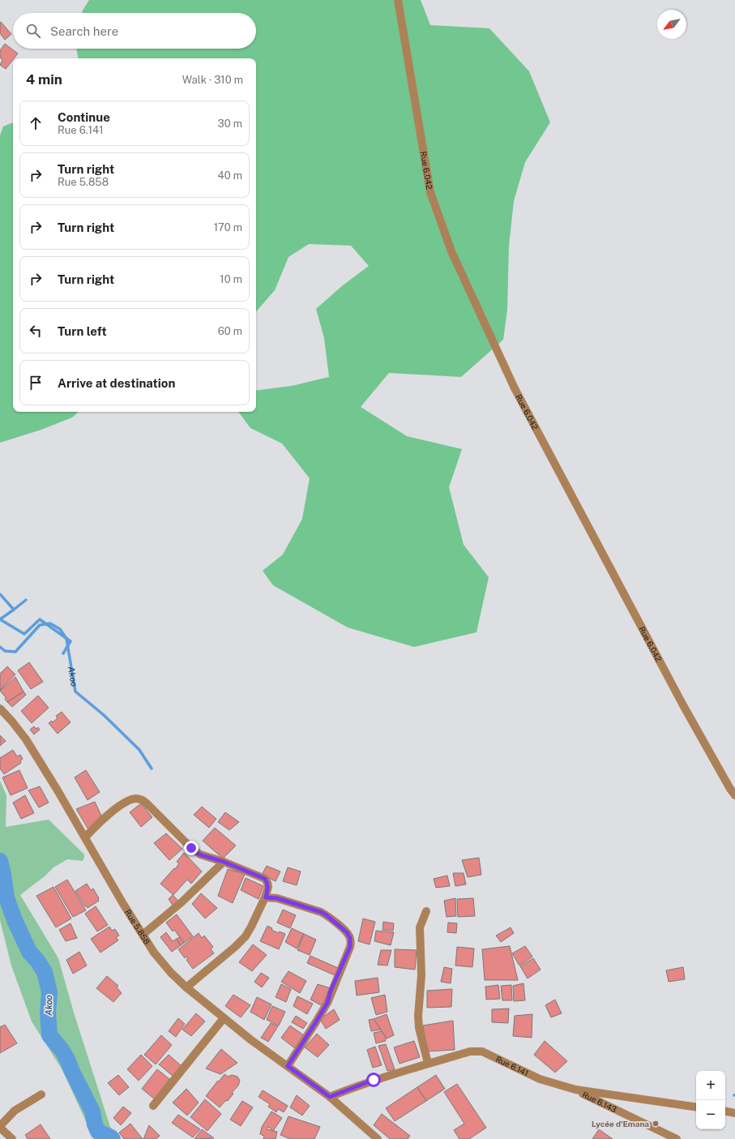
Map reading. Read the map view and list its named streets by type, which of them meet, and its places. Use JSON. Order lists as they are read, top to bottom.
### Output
{
  "streets": {
    "street": [
      "Rue 6.042",
      "Rue 5.858",
      "Rue 6.141",
      "Rue 6.143"
    ]
  },
  "crossings": [
    ["Rue 5.858", "Rue 6.141"],
    ["Rue 6.141", "Rue 6.143"]
  ],
  "water": ["Akoo"],
  "places": ["Lycée d'Emana"],
  "north": "bottom left",
  "page": {
    "search": "Search here",
    "heading": ["4 min", "Walk · 310 m"],
    "list": [
      ["Continue", "Rue 6.141", "30 m"],
      ["Turn right", "Rue 5.858", "40 m"],
      ["Turn right", "170 m"],
      ["Turn right", "10 m"],
      ["Turn left", "60 m"],
      "Arrive at destination"
    ],
    "map_buttons": ["+", "−"]
  }
}
